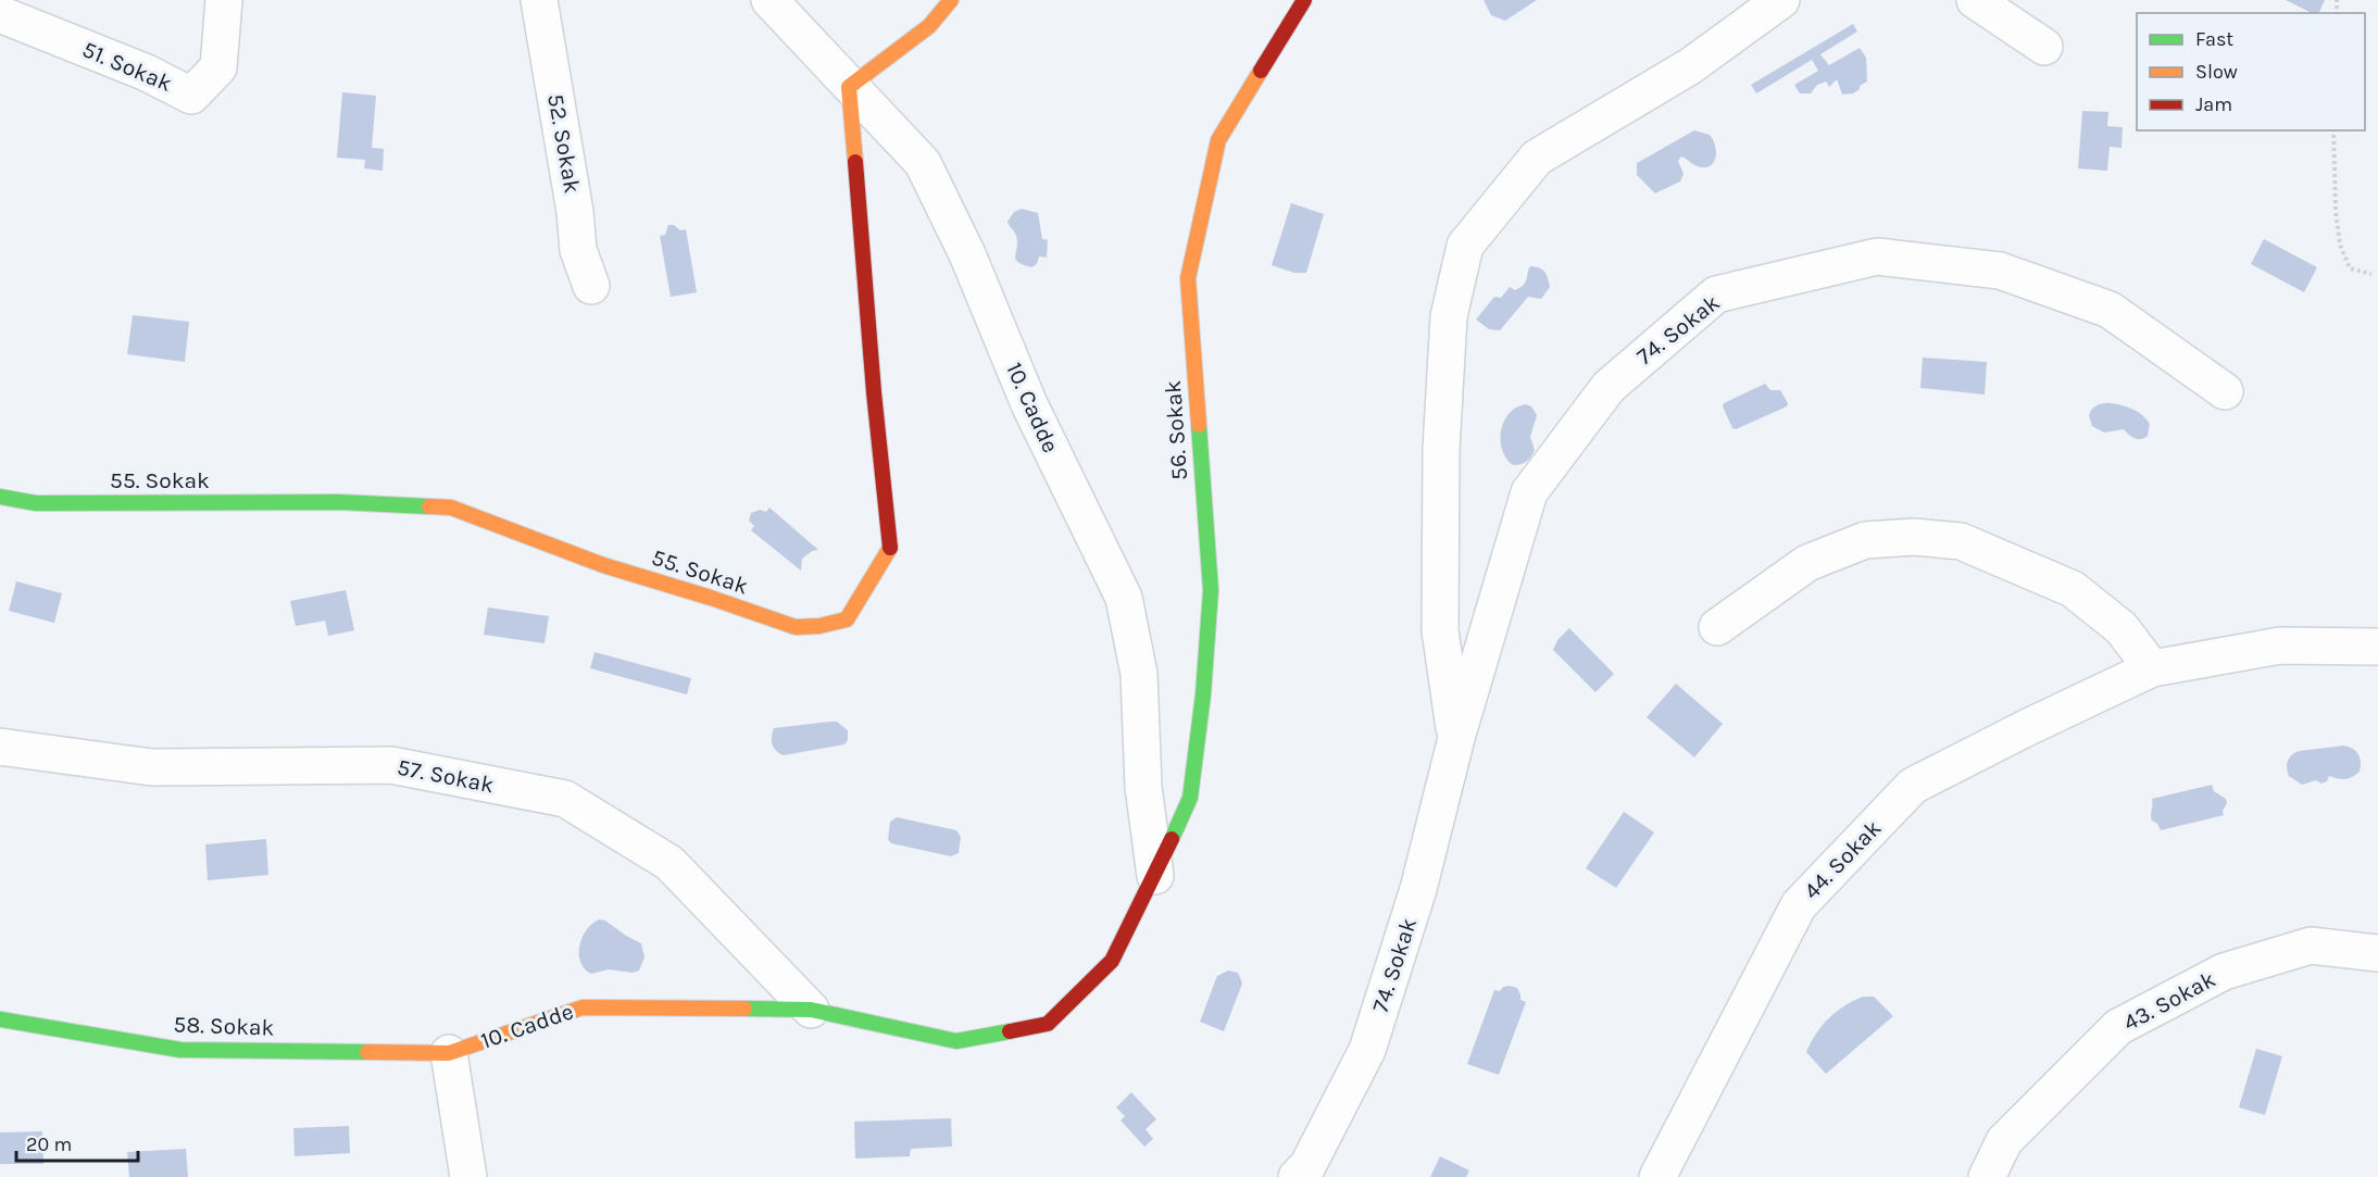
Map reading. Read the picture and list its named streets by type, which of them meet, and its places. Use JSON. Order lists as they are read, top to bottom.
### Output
{
  "streets": {
    "street": [
      "51. Sokak",
      "52. Sokak",
      "74. Sokak",
      "10. Cadde",
      "56. Sokak",
      "55. Sokak",
      "57. Sokak",
      "44. Sokak",
      "43. Sokak",
      "58. Sokak"
    ]
  },
  "crossings": [
    ["10. Cadde", "56. Sokak"],
    ["10. Cadde", "55. Sokak"],
    ["10. Cadde", "57. Sokak"],
    ["10. Cadde", "58. Sokak"],
    ["56. Sokak", "57. Sokak"]
  ],
  "legend": ["Fast", "Slow", "Jam"],
  "scale_bar": "20 m"
}
